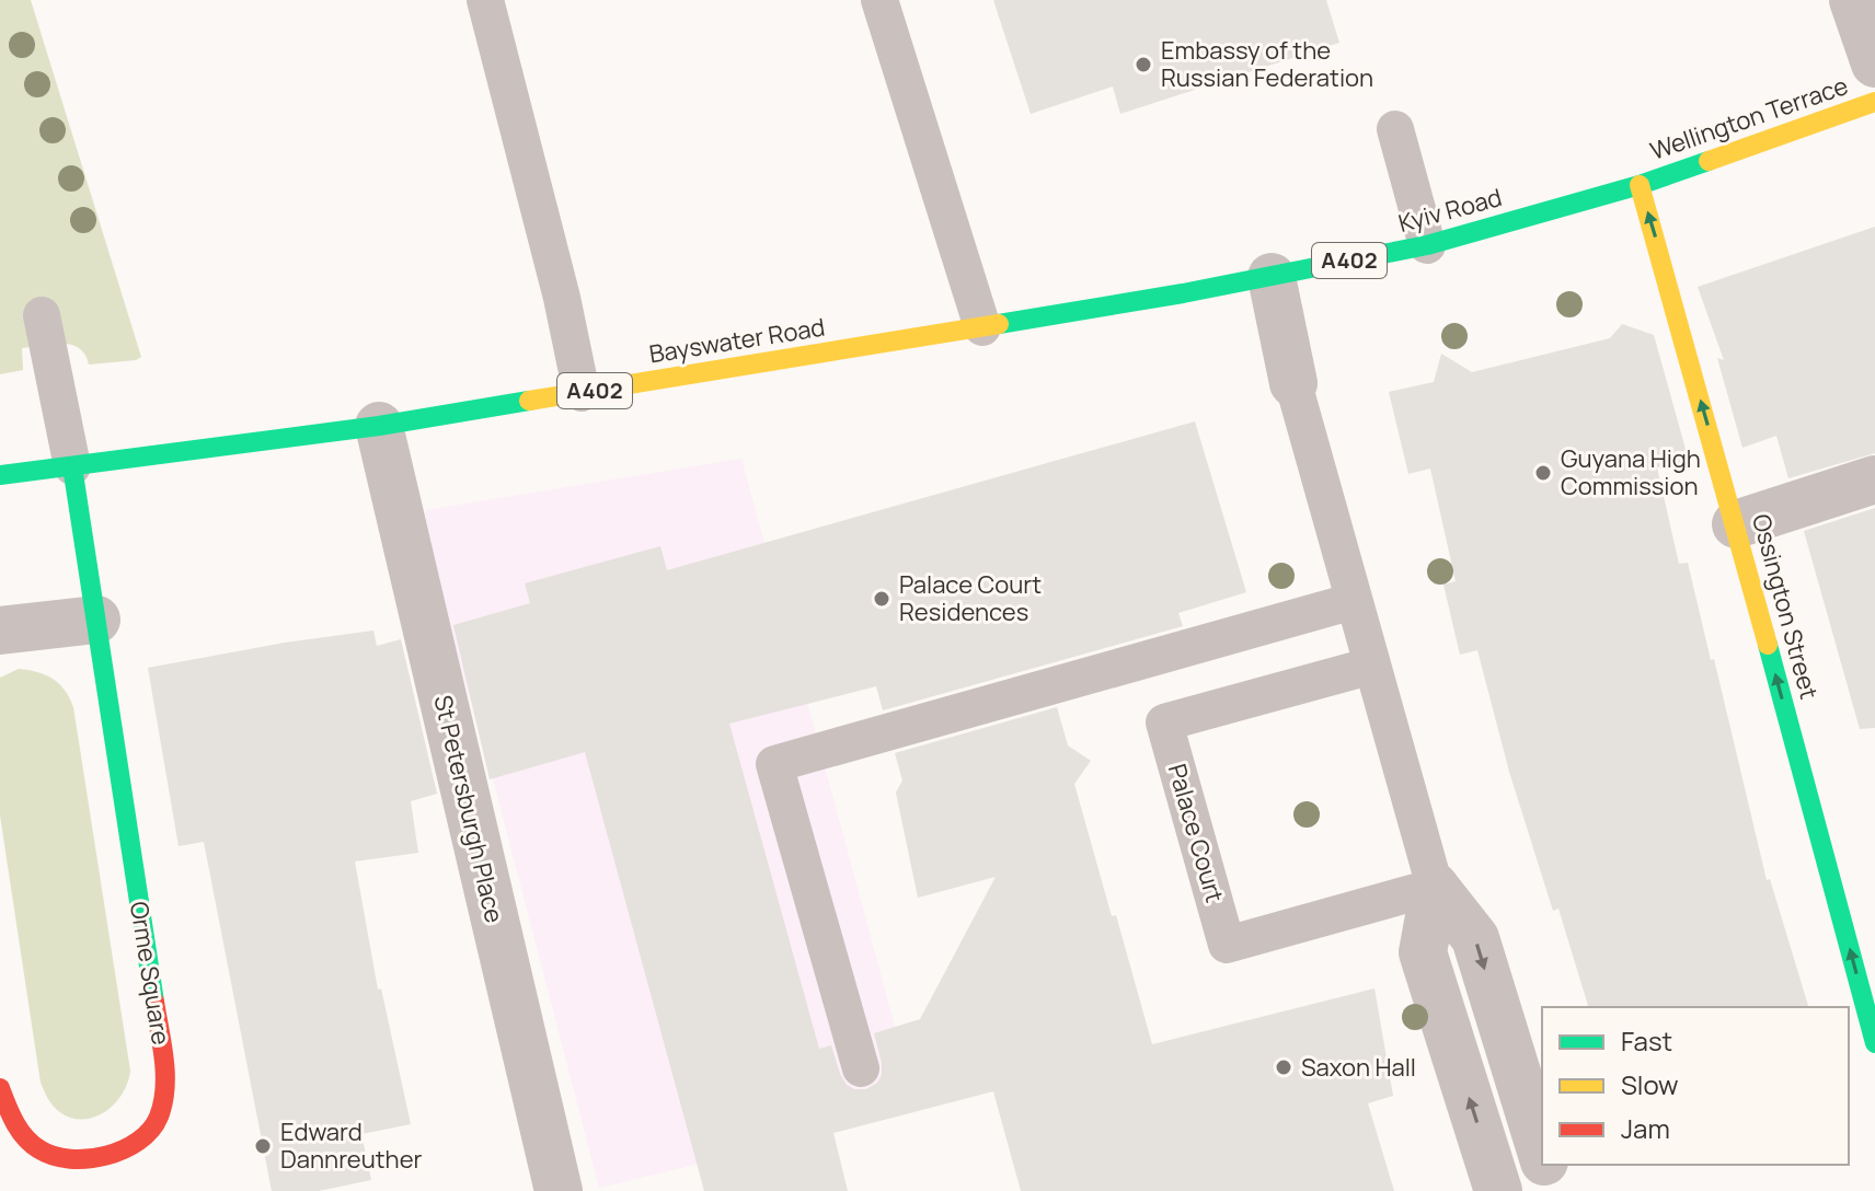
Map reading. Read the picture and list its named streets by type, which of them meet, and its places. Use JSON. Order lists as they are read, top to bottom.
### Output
{
  "streets": {
    "main road": [
      "Wellington Terrace",
      "Kyiv Road",
      "A402",
      "Bayswater Road",
      "Ossington Street",
      "Orme Square"
    ],
    "street": ["St Petersburgh Place"],
    "lane": ["Palace Court"]
  },
  "crossings": [
    ["Wellington Terrace", "Kyiv Road"],
    ["Wellington Terrace", "Ossington Street"],
    ["Kyiv Road", "Bayswater Road"],
    ["Kyiv Road", "Ossington Street"],
    ["Bayswater Road", "St Petersburgh Place"],
    ["Bayswater Road", "Orme Square"]
  ],
  "one_way": ["Ossington Street"],
  "places": [
    "Embassy of the Russian Federation",
    "Guyana High Commission",
    "Palace Court Residences",
    "Saxon Hall",
    "Edward Dannreuther"
  ],
  "legend": ["Fast", "Slow", "Jam"]
}
